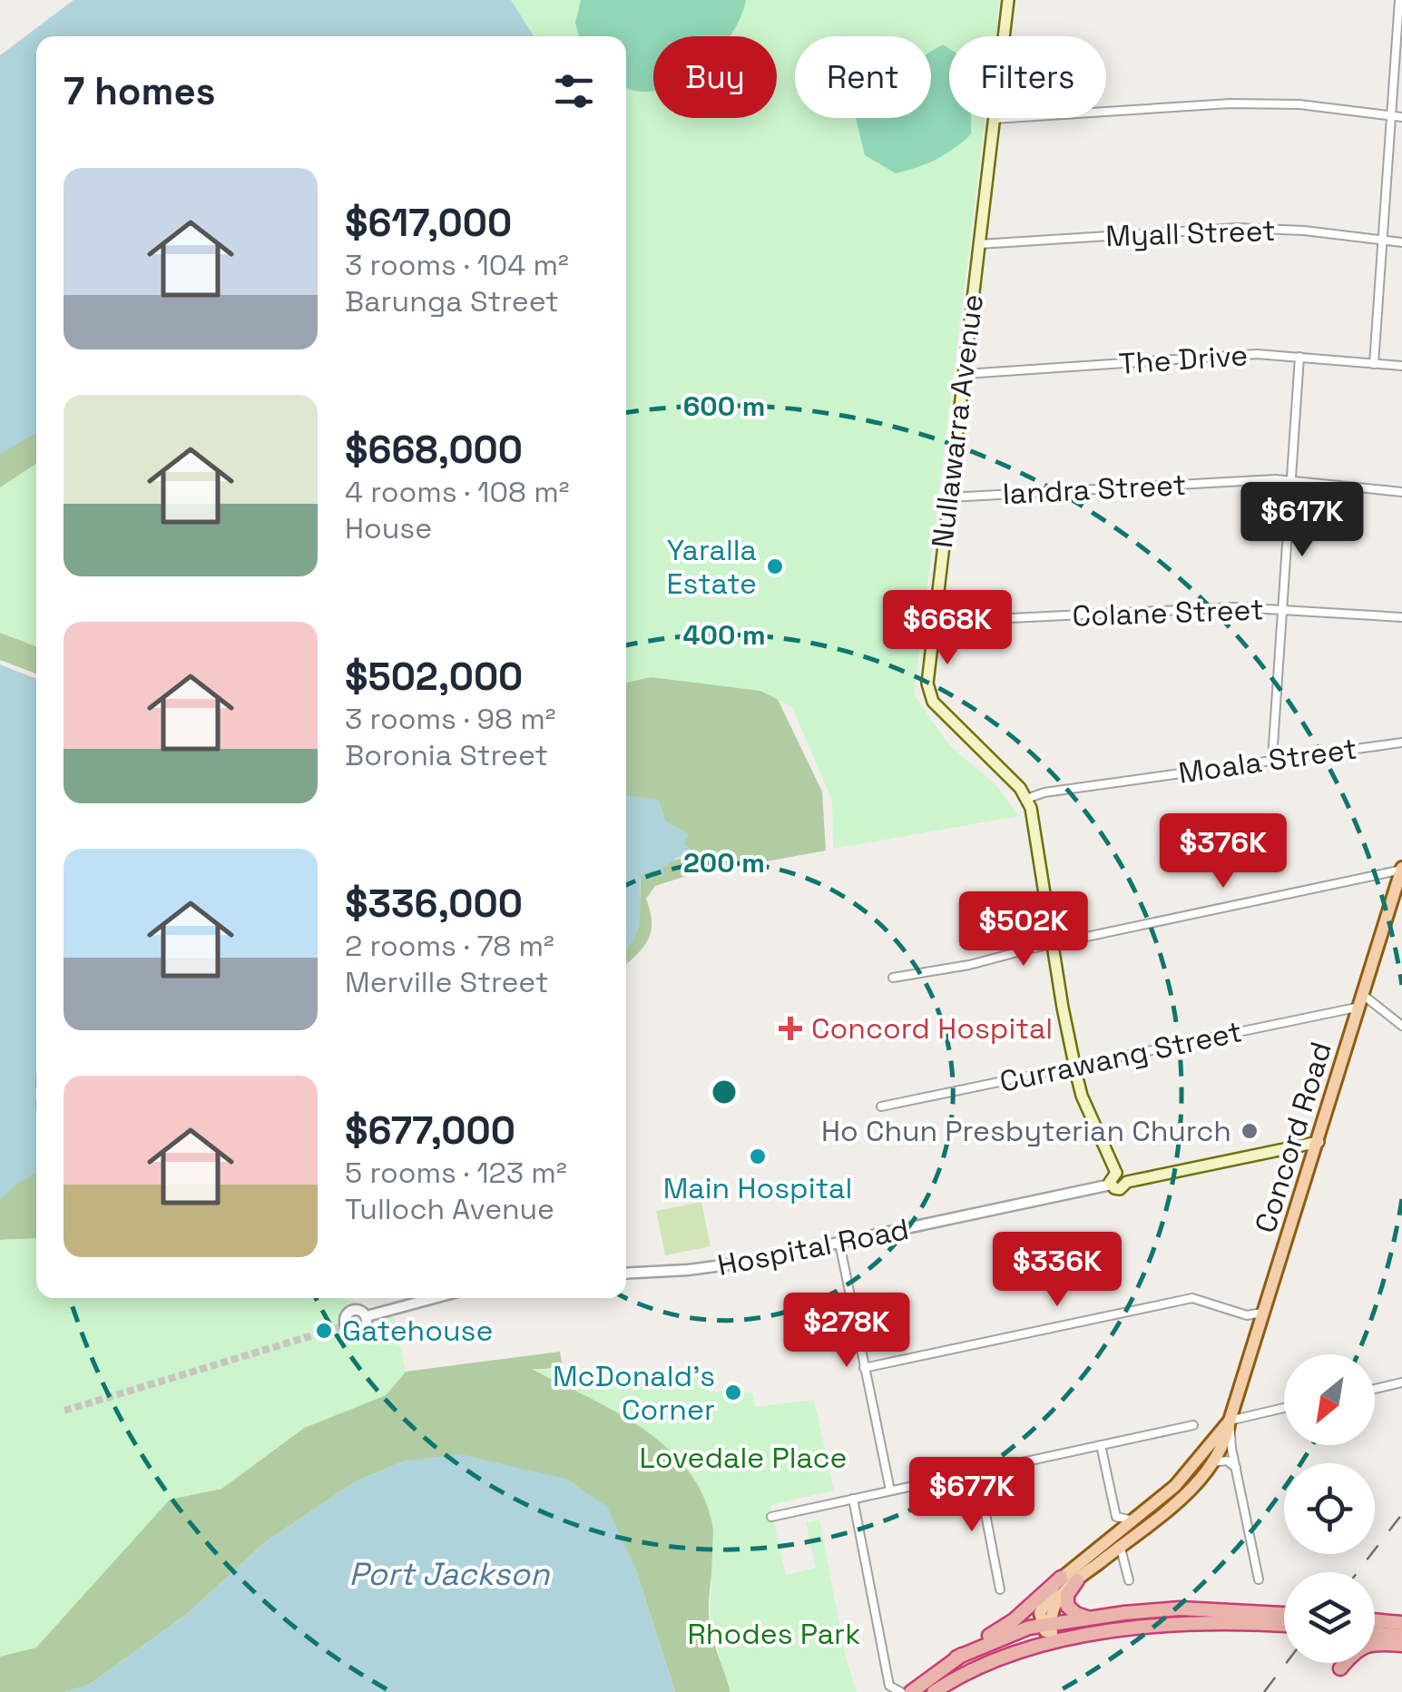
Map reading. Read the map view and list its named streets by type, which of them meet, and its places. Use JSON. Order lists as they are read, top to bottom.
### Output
{
  "streets": {
    "main road": ["Nullawarra Avenue", "Concord Road"],
    "street": [
      "Myall Street",
      "The Drive",
      "Iandra Street",
      "Colane Street",
      "Moala Street",
      "Currawang Street",
      "Hospital Road"
    ]
  },
  "crossings": [
    ["Myall Street", "Nullawarra Avenue"],
    ["The Drive", "Nullawarra Avenue"],
    ["Nullawarra Avenue", "Iandra Street"],
    ["Nullawarra Avenue", "Colane Street"],
    ["Nullawarra Avenue", "Moala Street"],
    ["Nullawarra Avenue", "Currawang Street"],
    ["Nullawarra Avenue", "Hospital Road"],
    ["Currawang Street", "Concord Road"]
  ],
  "water": ["Port Jackson"],
  "parks": ["Lovedale Place", "Rhodes Park"],
  "places": {
    "other": [
      "Yaralla Estate",
      "Ho Chun Presbyterian Church",
      "Main Hospital",
      "Gatehouse",
      "McDonald's Corner"
    ],
    "health": ["Concord Hospital"]
  },
  "north": "bottom left",
  "page": {
    "chip": ["Buy", "Rent", "Filters"],
    "heading": "7 homes",
    "list": [
      {
        "name": "$617,000",
        "note": "3 rooms · 104 m² · Barunga Street"
      },
      {
        "name": "$668,000",
        "note": "4 rooms · 108 m² · House"
      },
      {
        "name": "$502,000",
        "note": "3 rooms · 98 m² · Boronia Street"
      },
      {
        "name": "$336,000",
        "note": "2 rooms · 78 m² · Merville Street"
      },
      {
        "name": "$677,000",
        "note": "5 rooms · 123 m² · Tulloch Avenue"
      }
    ],
    "price": [
      "$617K",
      "$668K",
      "$376K",
      "$502K",
      "$336K",
      "$278K",
      "$677K"
    ]
  },
  "rings": ["600 m", "400 m", "200 m"]
}
